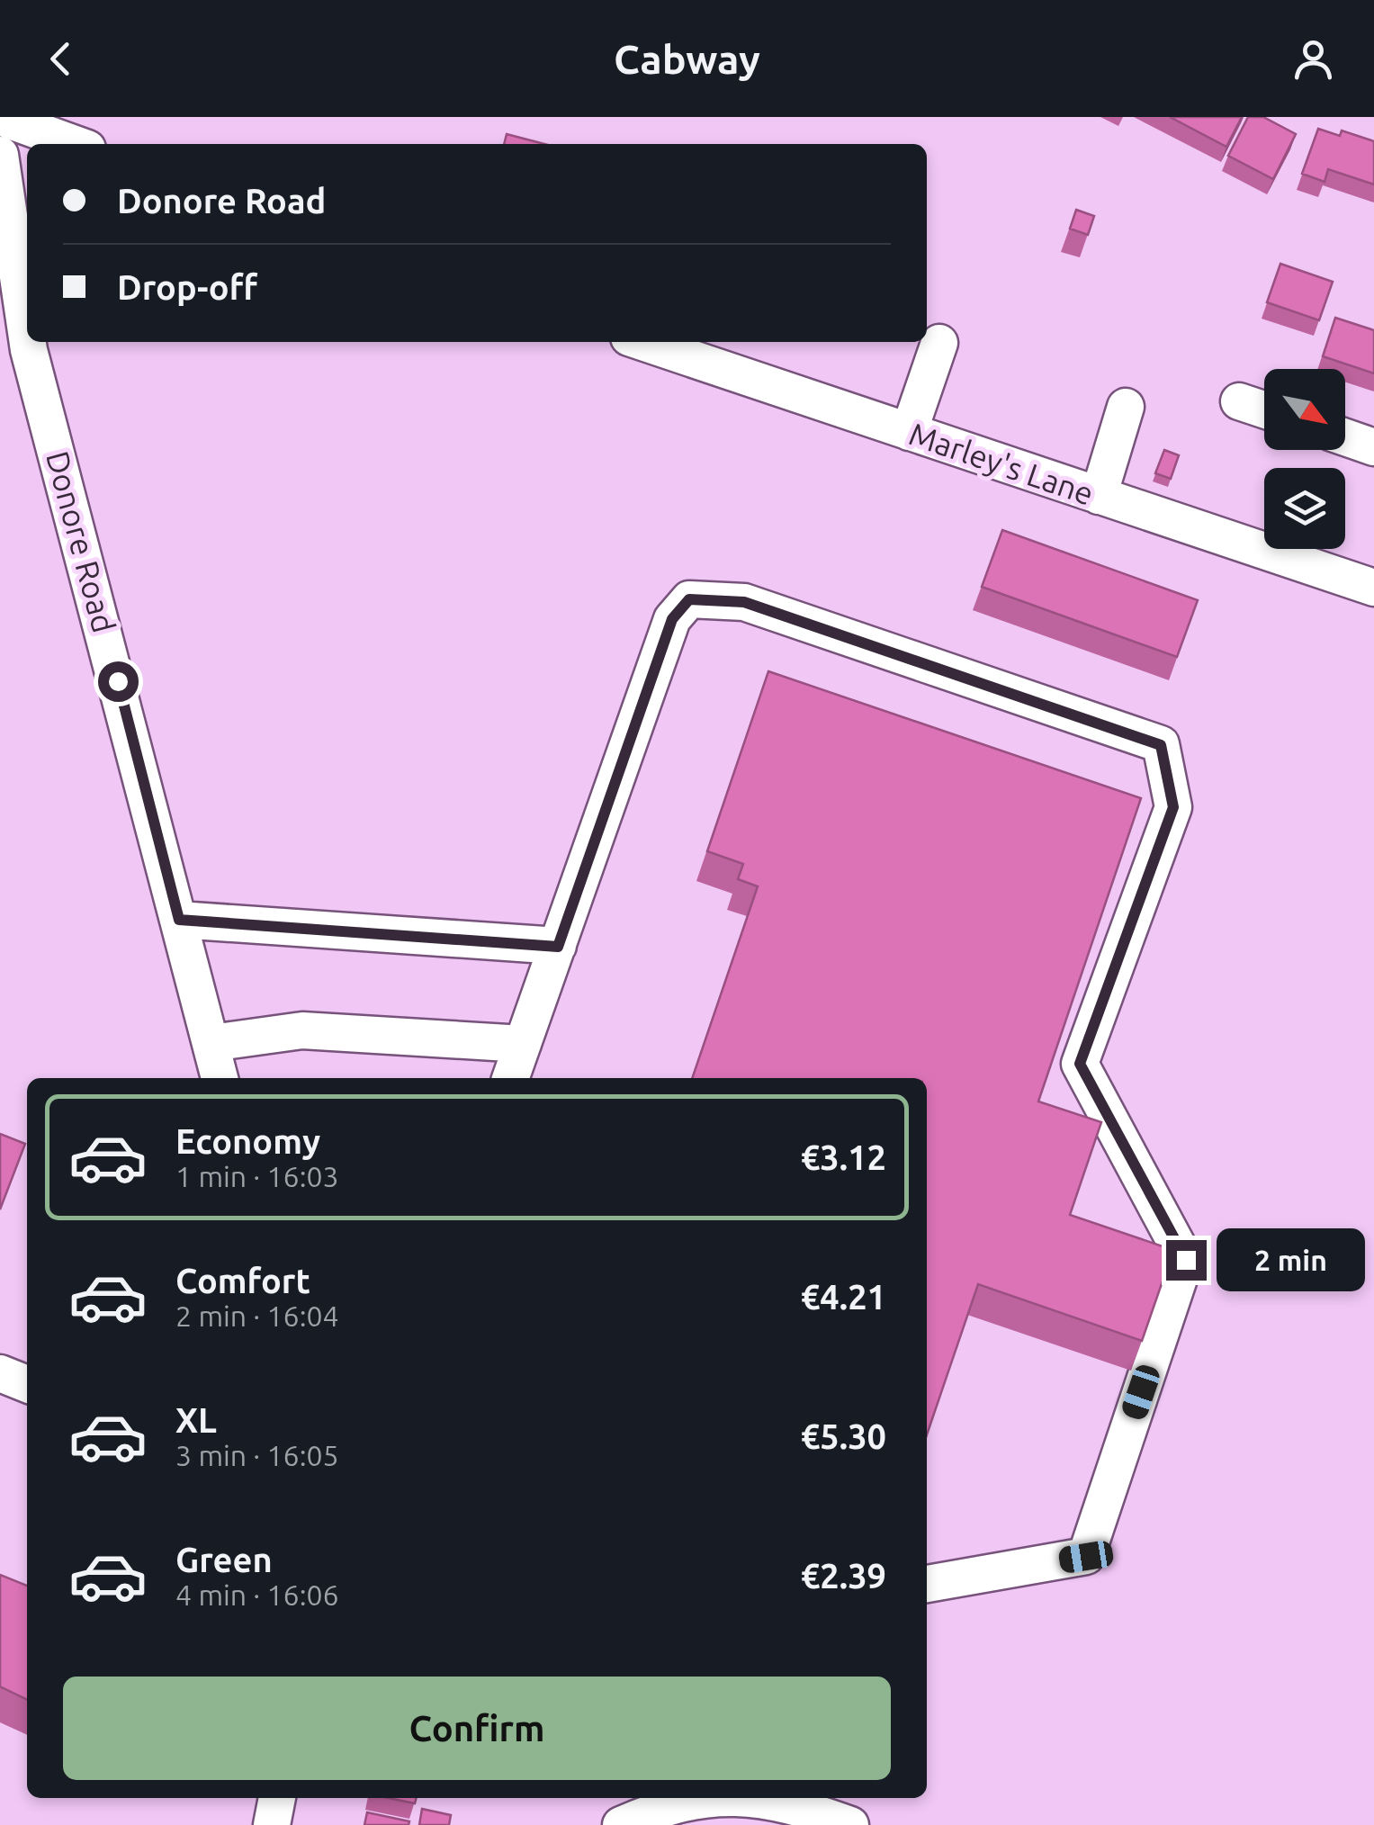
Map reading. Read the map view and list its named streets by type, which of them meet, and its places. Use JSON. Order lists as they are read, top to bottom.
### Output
{
  "streets": {
    "street": ["Marley's Lane", "Donore Road"]
  },
  "north": "bottom right",
  "page": {
    "header": "Cabway",
    "banner": ["Donore Road", "Drop-off"],
    "list": [
      {
        "name": "Economy",
        "note": "1 min · 16:03",
        "value": "€3.12"
      },
      {
        "name": "Comfort",
        "note": "2 min · 16:04",
        "value": "€4.21"
      },
      {
        "name": "XL",
        "note": "3 min · 16:05",
        "value": "€5.30"
      },
      {
        "name": "Green",
        "note": "4 min · 16:06",
        "value": "€2.39"
      }
    ],
    "bubble": "2 min",
    "buttons": "Confirm"
  }
}
